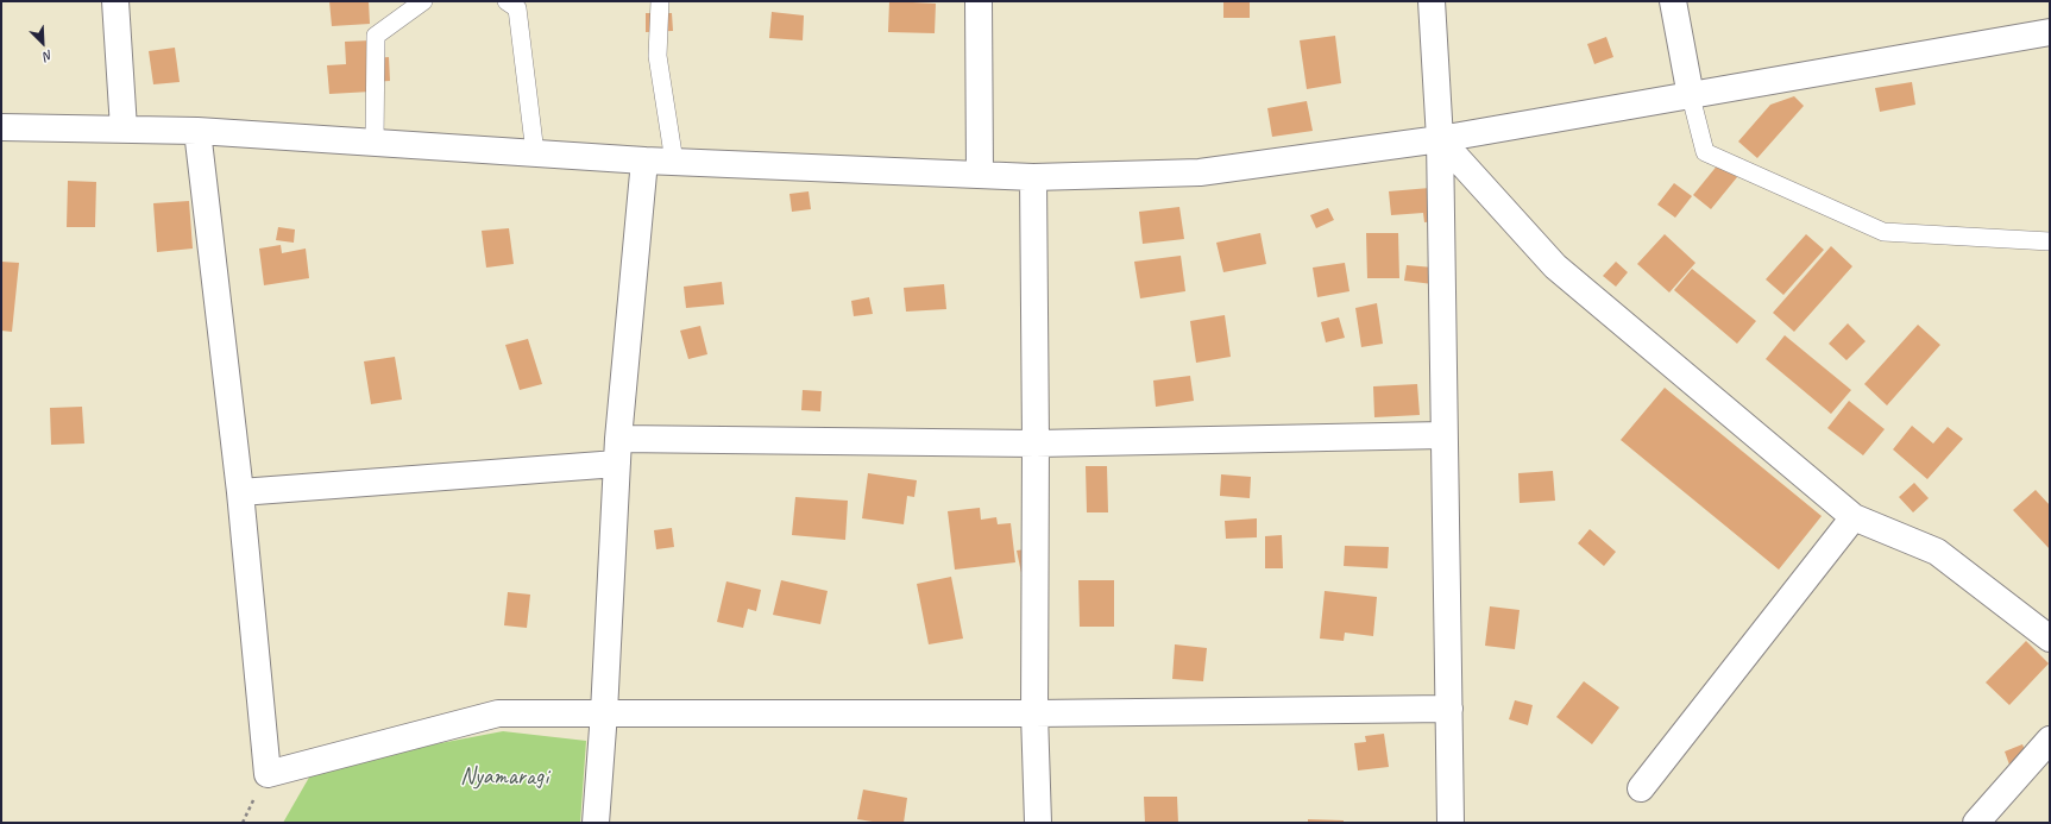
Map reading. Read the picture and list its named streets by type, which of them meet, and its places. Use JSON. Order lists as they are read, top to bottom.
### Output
{
  "parks": ["Nyamaragi"],
  "north": "bottom right"
}
